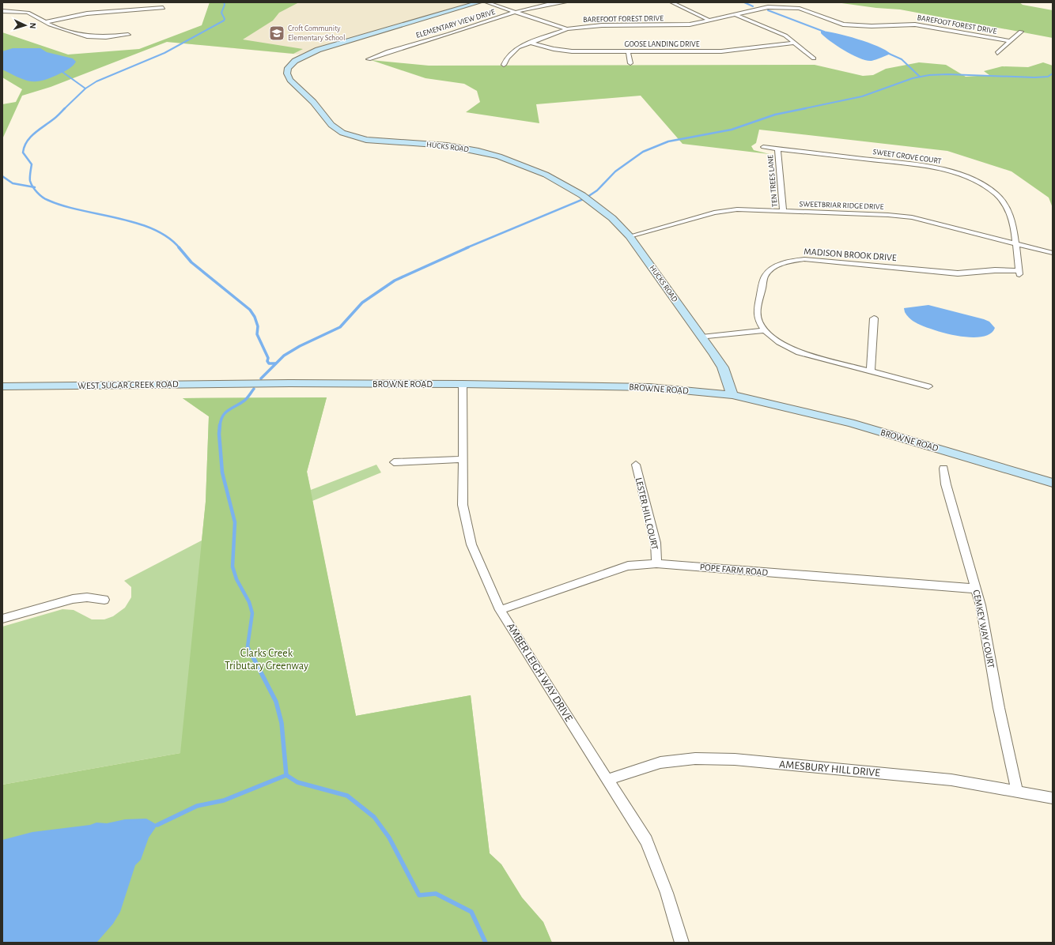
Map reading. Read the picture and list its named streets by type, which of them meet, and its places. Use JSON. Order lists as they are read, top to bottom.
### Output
{
  "streets": {
    "main road": ["HUCKS ROAD", "BROWNE ROAD", "WEST SUGAR CREEK ROAD"],
    "street": [
      "BAREFOOT FOREST DRIVE",
      "ELEMENTARY VIEW DRIVE",
      "GOOSE LANDING DRIVE",
      "SWEET GROVE COURT",
      "TEN TREES LANE",
      "SWEETBRIAR RIDGE DRIVE",
      "MADISON BROOK DRIVE",
      "LESTER HILL COURT",
      "POPE FARM ROAD",
      "CEMKEY WAY COURT",
      "AMBER LEIGH WAY DRIVE",
      "AMESBURY HILL DRIVE"
    ]
  },
  "crossings": [
    ["BAREFOOT FOREST DRIVE", "GOOSE LANDING DRIVE"],
    ["HUCKS ROAD", "SWEETBRIAR RIDGE DRIVE"],
    ["HUCKS ROAD", "BROWNE ROAD"],
    ["SWEET GROVE COURT", "TEN TREES LANE"],
    ["SWEET GROVE COURT", "SWEETBRIAR RIDGE DRIVE"],
    ["SWEET GROVE COURT", "MADISON BROOK DRIVE"],
    ["TEN TREES LANE", "SWEETBRIAR RIDGE DRIVE"],
    ["BROWNE ROAD", "WEST SUGAR CREEK ROAD"],
    ["BROWNE ROAD", "AMBER LEIGH WAY DRIVE"],
    ["LESTER HILL COURT", "POPE FARM ROAD"],
    ["POPE FARM ROAD", "CEMKEY WAY COURT"],
    ["POPE FARM ROAD", "AMBER LEIGH WAY DRIVE"],
    ["CEMKEY WAY COURT", "AMESBURY HILL DRIVE"],
    ["AMBER LEIGH WAY DRIVE", "AMESBURY HILL DRIVE"]
  ],
  "parks": ["Clarks Creek Tributary Greenway"],
  "places": {
    "school or university": ["Croft Community Elementary School"]
  },
  "north": "right"
}
